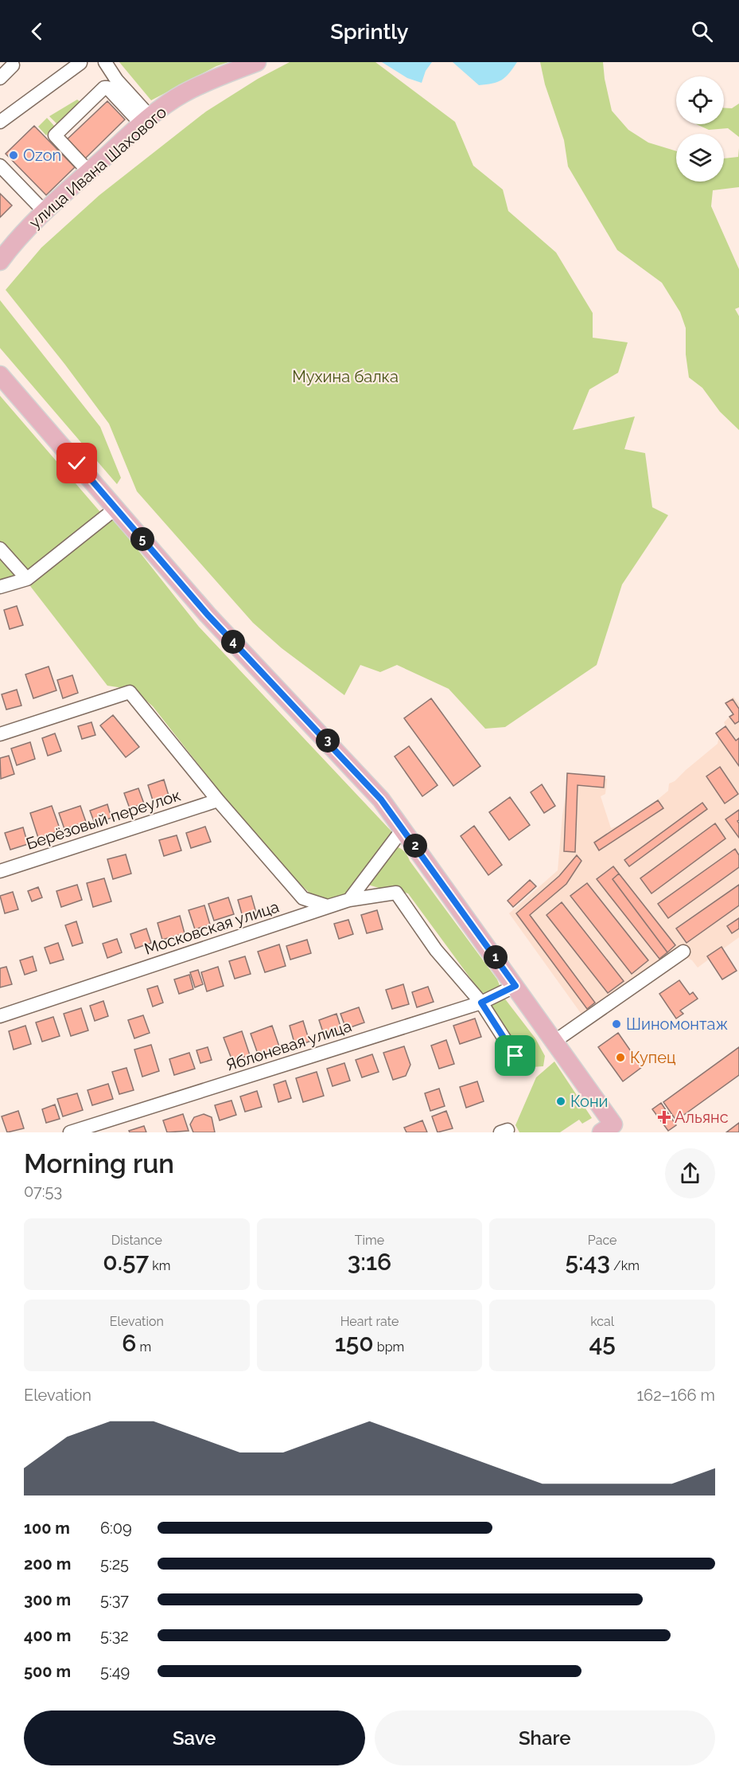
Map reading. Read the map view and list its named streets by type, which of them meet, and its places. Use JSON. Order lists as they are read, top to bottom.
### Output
{
  "streets": {
    "main road": ["улица Ивана Шахового"],
    "street": ["Берёзовый переулок", "Московская улица", "Яблоневая улица"]
  },
  "parks": ["Мухина балка"],
  "places": {
    "other": [
      "Ozon",
      "Шиномонтаж",
      "Купец",
      "Кони"
    ],
    "health": ["Альянс"]
  },
  "page": {
    "header": "Sprintly",
    "pins": [
      "5",
      "4",
      "3",
      "2",
      "1"
    ],
    "heading": ["Morning run", "07:53"],
    "stats": [
      ["Distance", "0.57 km"],
      ["Time", "3:16"],
      ["Pace", "5:43 /km"],
      ["Elevation", "6 m"],
      ["Heart rate", "150 bpm"],
      ["kcal", "45"]
    ],
    "chart": ["Elevation", "162–166 m"],
    "list": [
      {
        "name": "100 m",
        "note": "6:09"
      },
      {
        "name": "200 m",
        "note": "5:25"
      },
      {
        "name": "300 m",
        "note": "5:37"
      },
      {
        "name": "400 m",
        "note": "5:32"
      },
      {
        "name": "500 m",
        "note": "5:49"
      }
    ],
    "buttons": ["Save", "Share"]
  }
}
